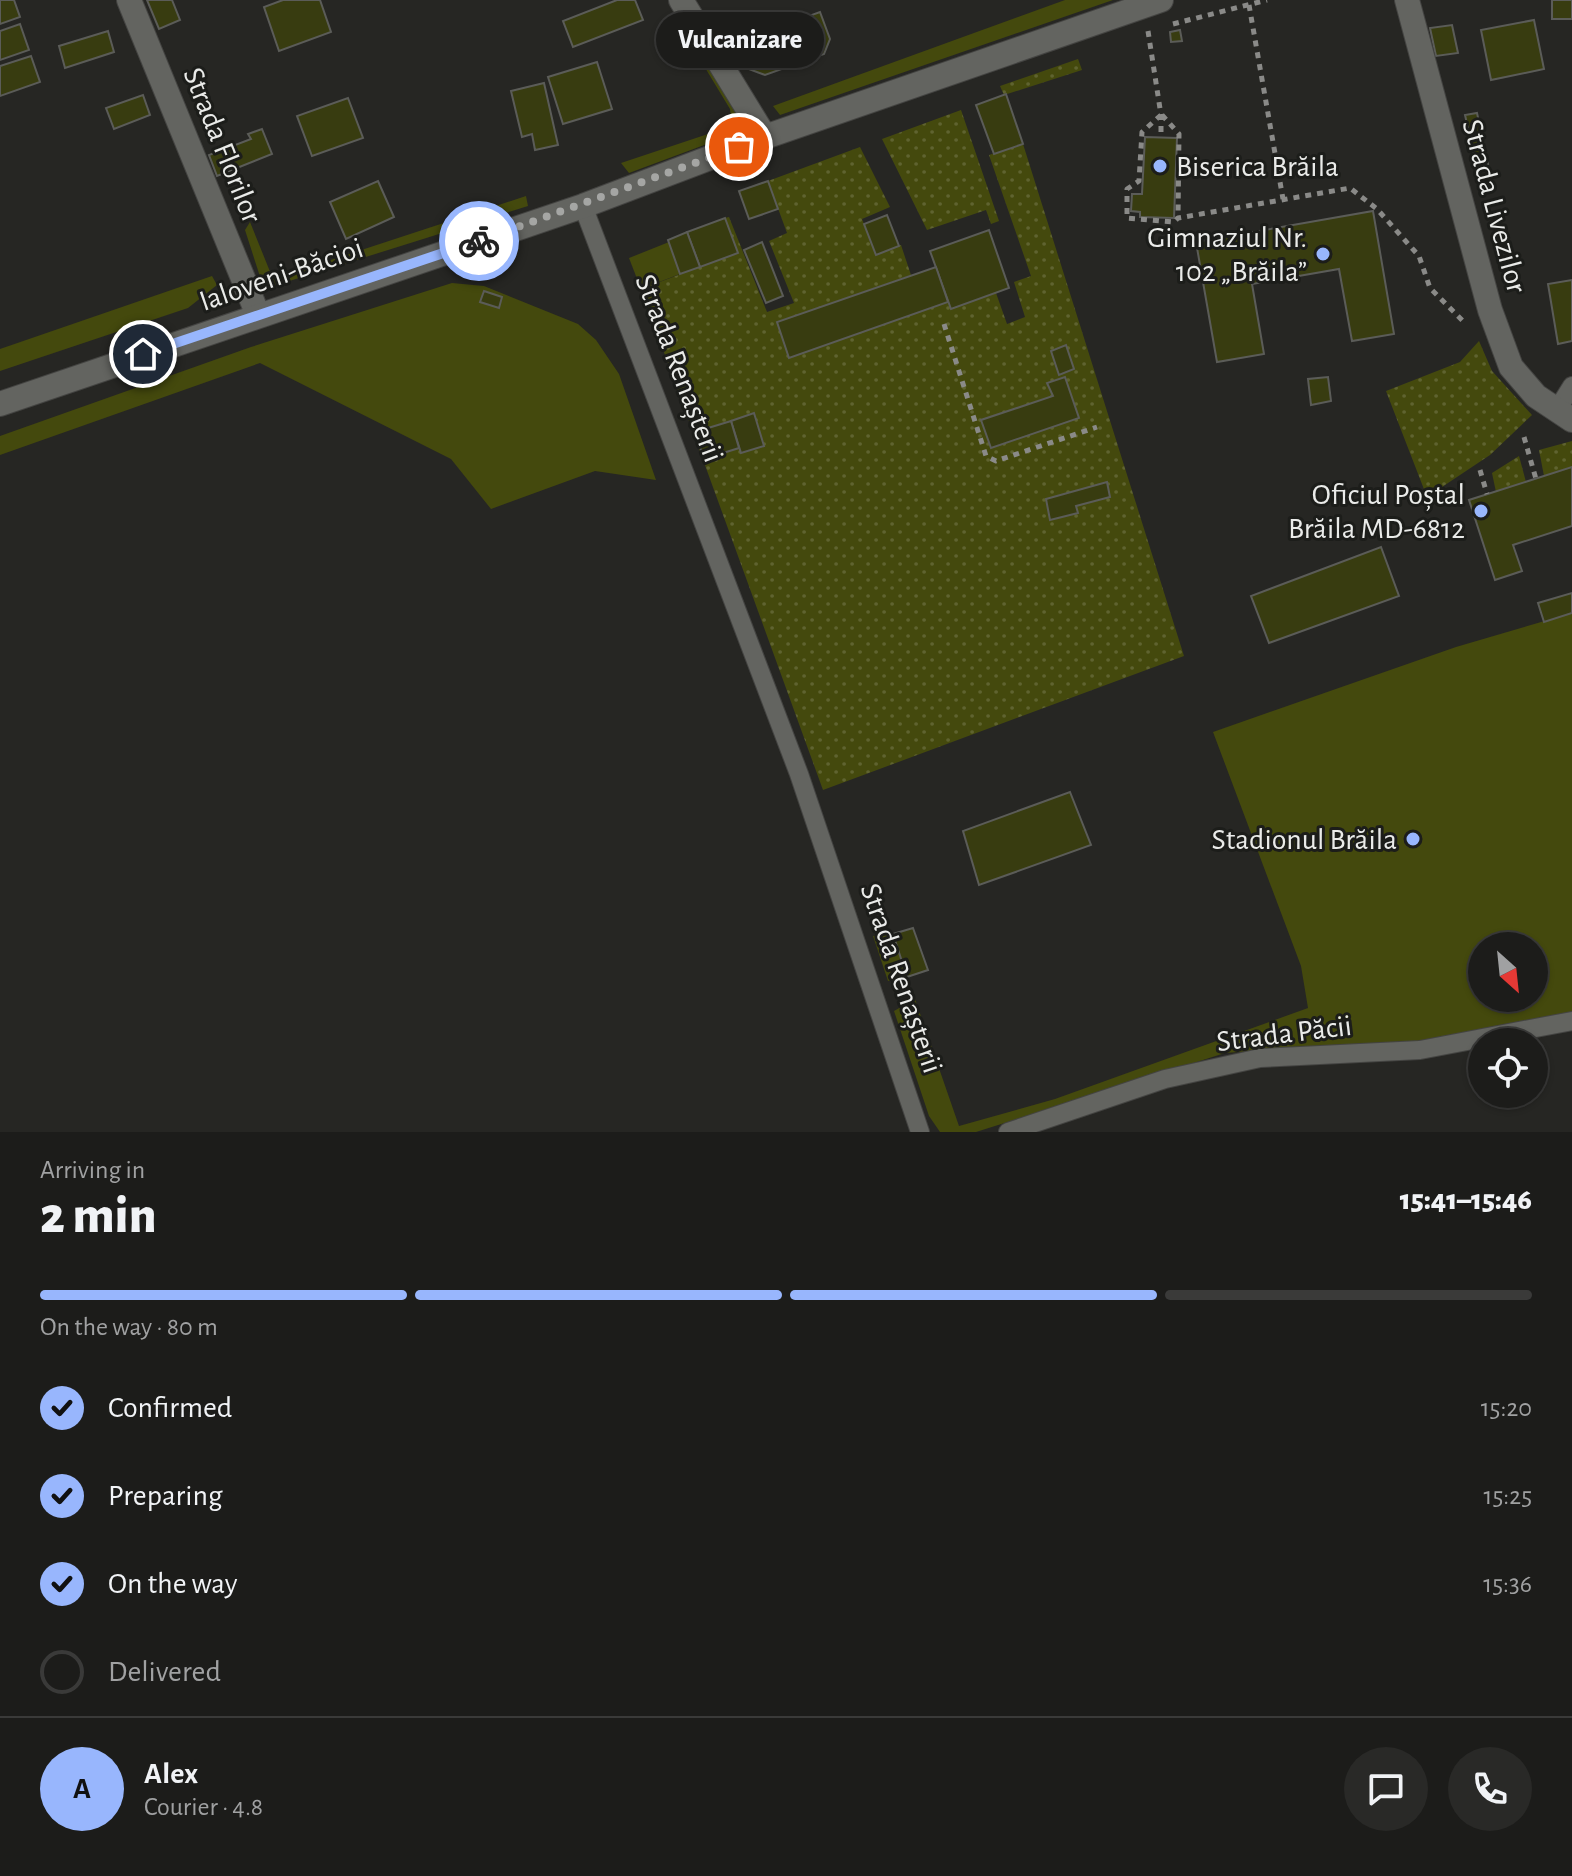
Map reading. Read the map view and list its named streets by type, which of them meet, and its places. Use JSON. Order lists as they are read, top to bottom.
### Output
{
  "streets": {
    "main road": ["Strada Florilor", "Strada Livezilor", "Ialoveni-Băcioi"],
    "lane": ["Strada Renașterii", "Strada Păcii"]
  },
  "crossings": [
    ["Strada Florilor", "Ialoveni-Băcioi"],
    ["Ialoveni-Băcioi", "Strada Renașterii"]
  ],
  "places": [
    "Vulcanizare",
    "Biserica Brăila",
    "Gimnaziul Nr. 102 „Brăila”",
    "Oficiul Poștal Brăila MD-6812",
    "Stadionul Brăila"
  ],
  "north": "bottom right",
  "page": {
    "bubble": "Vulcanizare",
    "heading": ["2 min", "Arriving in", "15:41–15:46"],
    "panel": ["Alex", "Courier · 4.8"],
    "bar": "On the way · 80 m",
    "list": [
      ["Confirmed", "15:20"],
      ["Preparing", "15:25"],
      ["On the way", "15:36"],
      "Delivered"
    ],
    "round": "A"
  }
}
